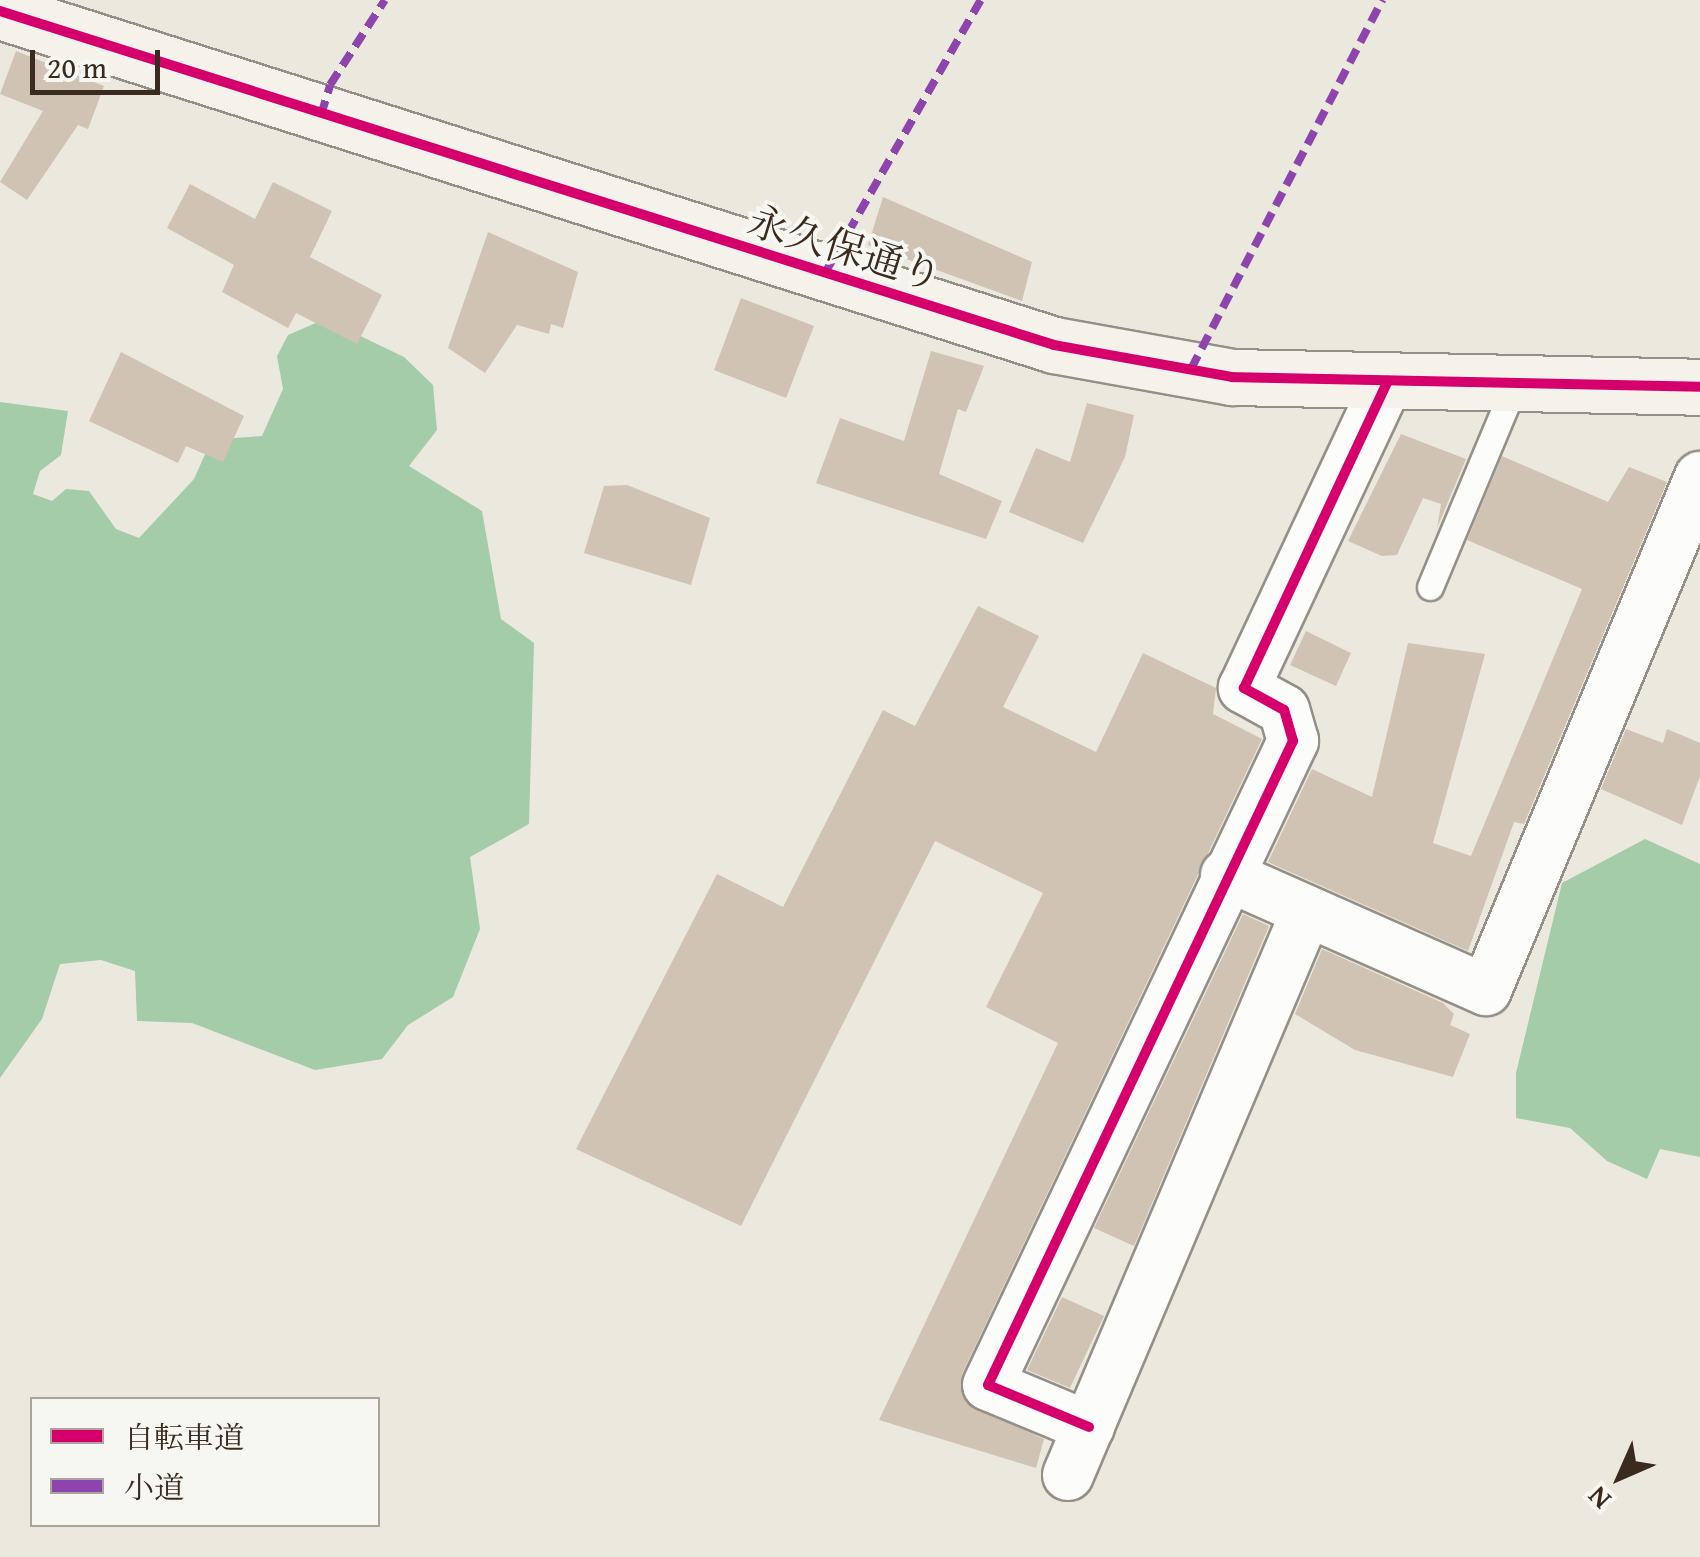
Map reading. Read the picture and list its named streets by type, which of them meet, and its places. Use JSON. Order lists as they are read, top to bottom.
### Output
{
  "streets": {
    "street": ["永久保通り"]
  },
  "legend": ["自転車道", "小道"],
  "scale_bar": "20 m",
  "north": "bottom left"
}
